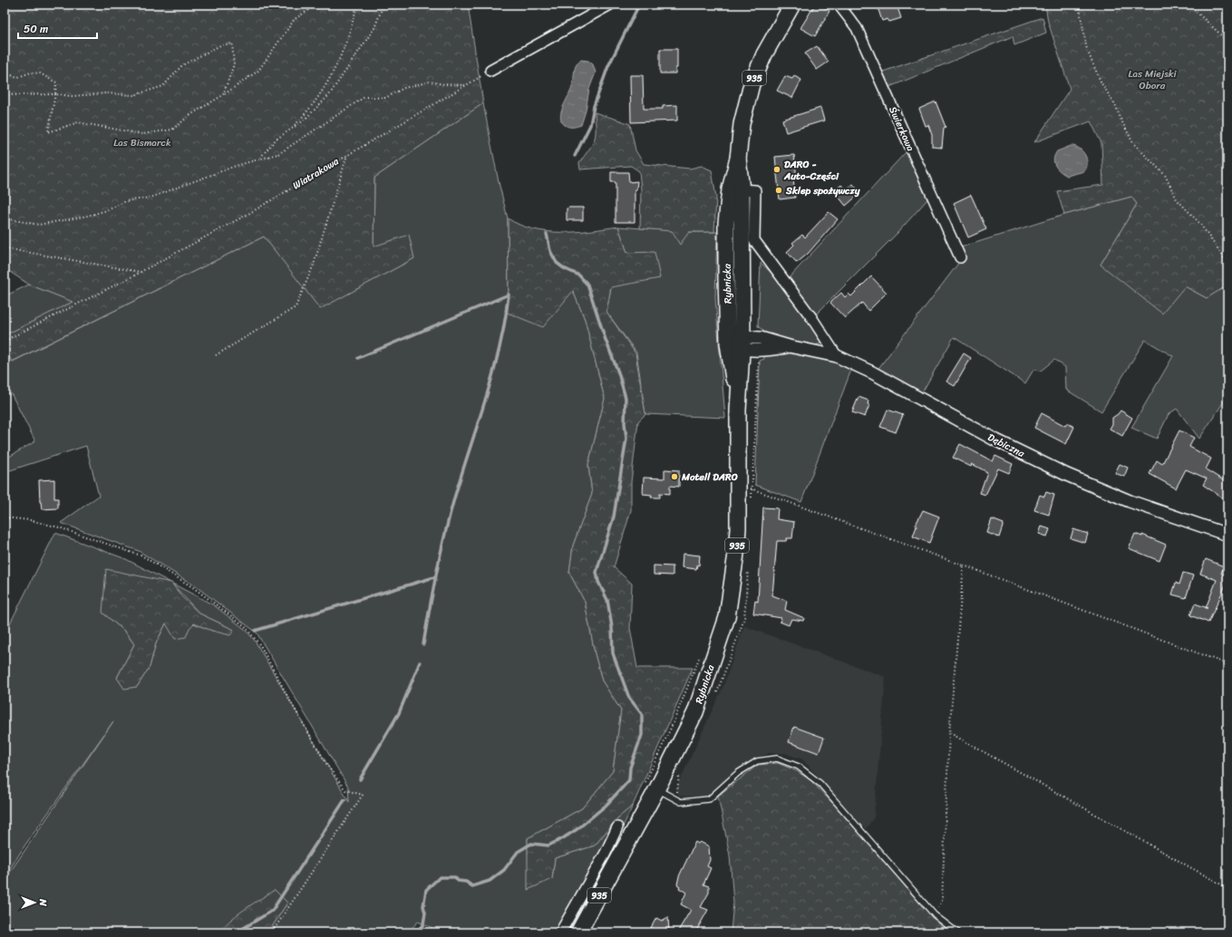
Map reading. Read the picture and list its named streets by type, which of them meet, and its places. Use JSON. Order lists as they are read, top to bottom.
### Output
{
  "streets": {
    "main road": ["935", "Rybnicka"],
    "street": ["Świerkowa", "Dębiczna"],
    "path": ["Wiatrakowa"]
  },
  "crossings": [
    ["Rybnicka", "Dębiczna"]
  ],
  "parks": ["Las Miejski Obora", "Las Bismarck"],
  "places": ["DARO - Auto-Części", "Sklep spożywczy", "Motell DARO"],
  "scale_bar": "50 m",
  "north": "right"
}
